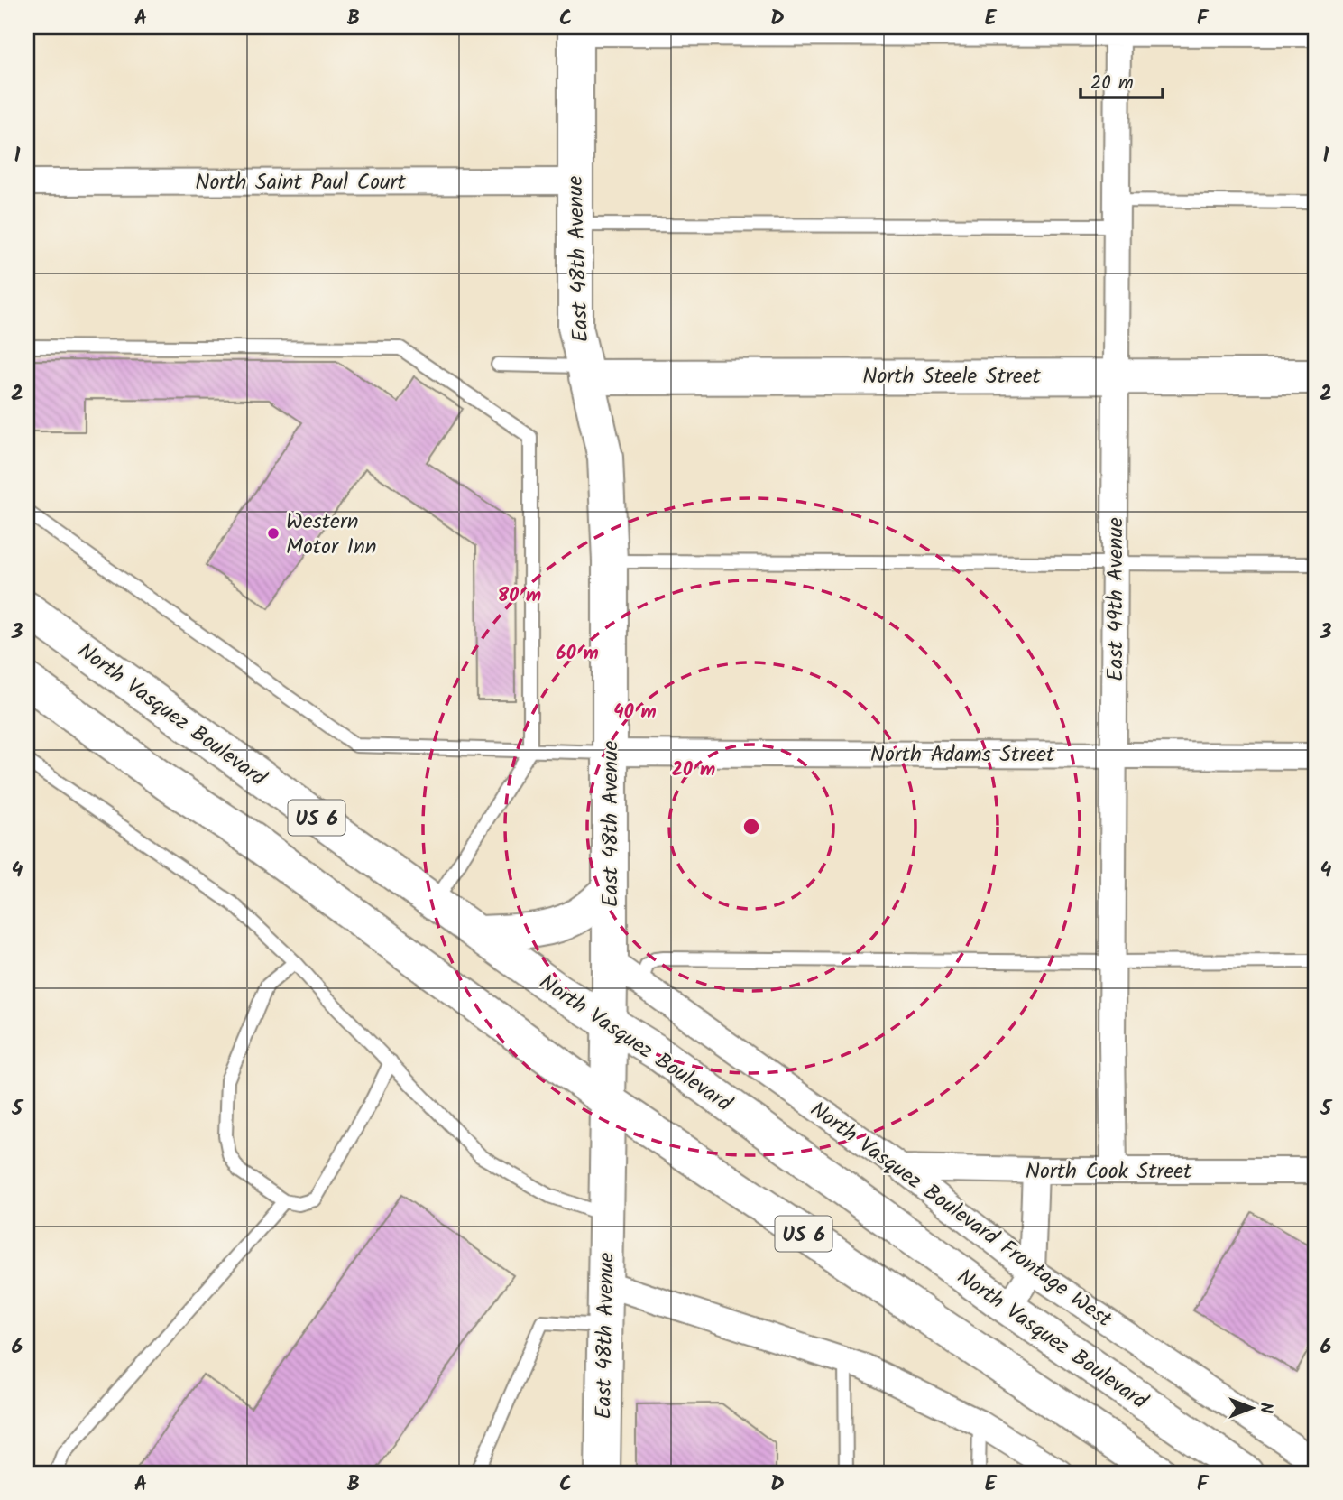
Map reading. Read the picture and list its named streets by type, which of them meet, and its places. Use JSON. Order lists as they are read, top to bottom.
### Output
{
  "streets": {
    "main road": [
      "East 48th Avenue",
      "North Steele Street",
      "North Vasquez Boulevard",
      "US 6"
    ],
    "street": [
      "North Saint Paul Court",
      "East 49th Avenue",
      "North Adams Street",
      "North Cook Street",
      "North Vasquez Boulevard Frontage West"
    ]
  },
  "crossings": [
    ["North Saint Paul Court", "East 48th Avenue"],
    ["East 48th Avenue", "North Steele Street"],
    ["East 48th Avenue", "North Vasquez Boulevard"],
    ["East 48th Avenue", "North Adams Street"],
    ["East 48th Avenue", "US 6"],
    ["East 48th Avenue", "North Vasquez Boulevard Frontage West"],
    ["North Steele Street", "East 49th Avenue"],
    ["East 49th Avenue", "North Adams Street"],
    ["East 49th Avenue", "North Cook Street"],
    ["North Cook Street", "North Vasquez Boulevard Frontage West"]
  ],
  "places": ["Western Motor Inn"],
  "scale_bar": "20 m",
  "north": "right",
  "grid": {
    "columns": [
      "A",
      "B",
      "C",
      "D",
      "E",
      "F"
    ],
    "rows": [
      "1",
      "2",
      "3",
      "4",
      "5",
      "6"
    ]
  },
  "rings": [
    "80 m",
    "60 m",
    "40 m",
    "20 m"
  ]
}
